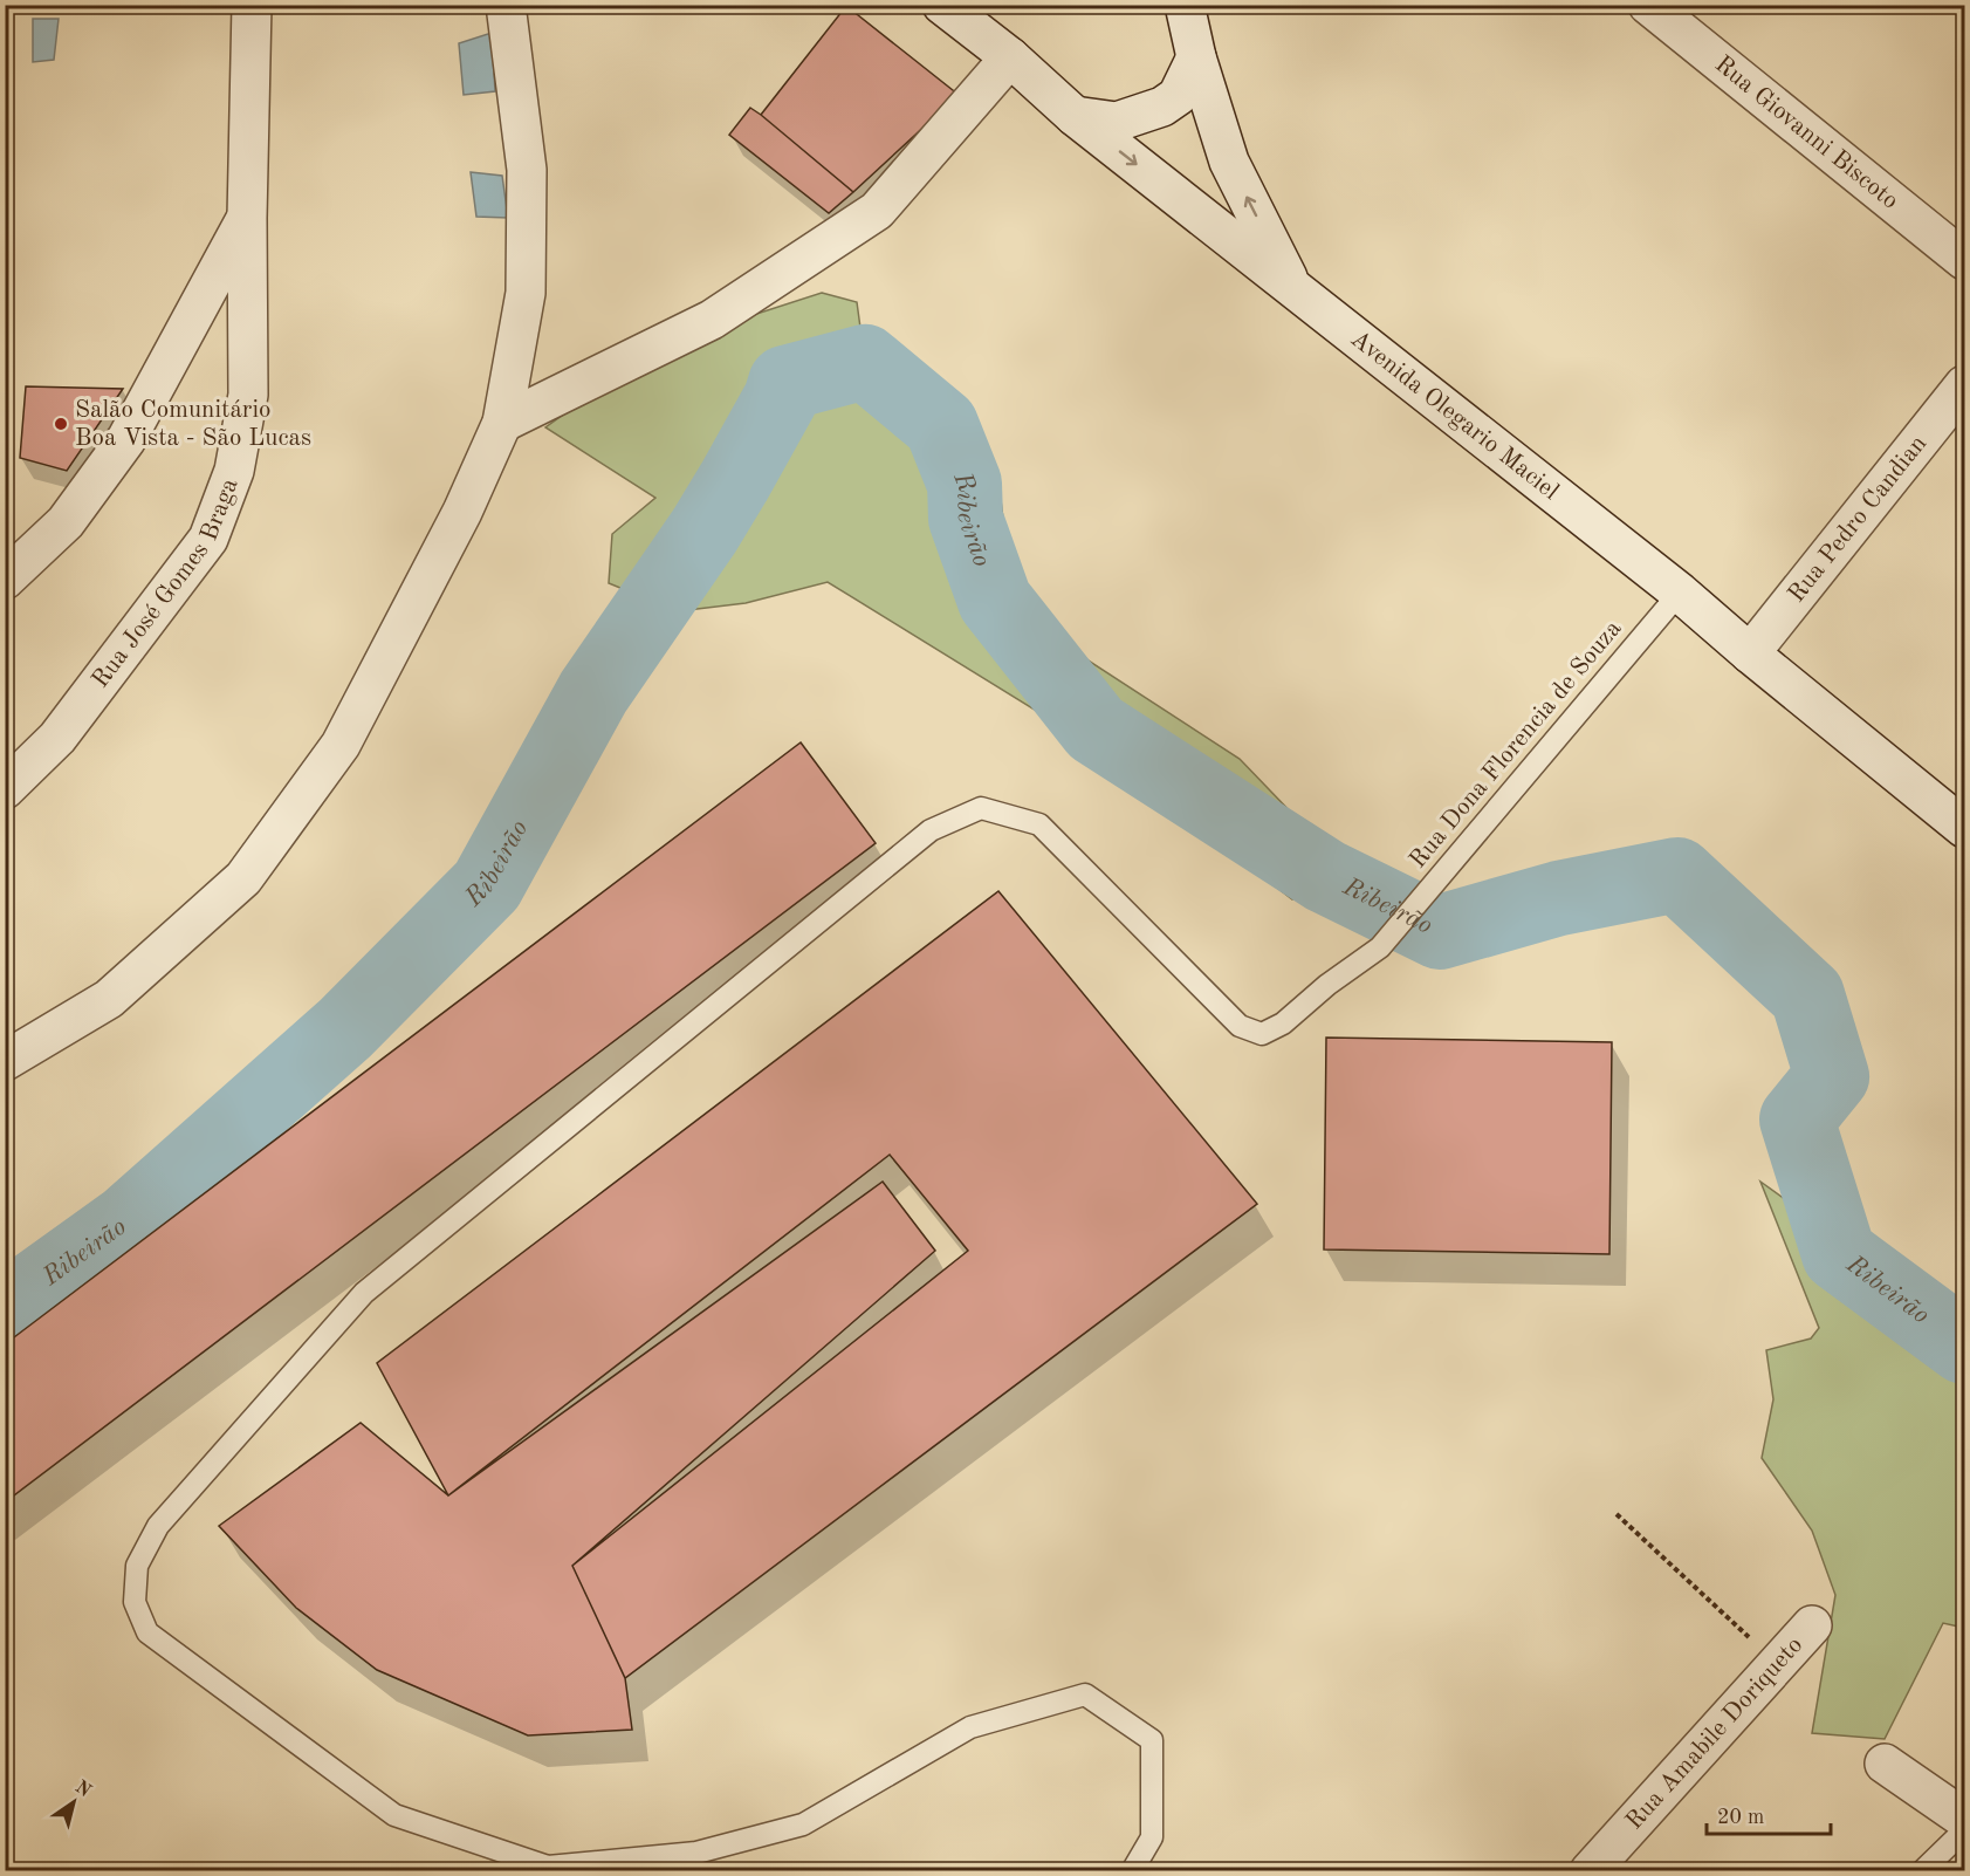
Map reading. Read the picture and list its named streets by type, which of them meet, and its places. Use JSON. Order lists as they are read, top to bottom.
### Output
{
  "streets": {
    "street": [
      "Rua Giovanni Biscoto",
      "Avenida Olegario Maciel",
      "Rua Pedro Candian",
      "Rua José Gomes Braga",
      "Rua Amabile Doriqueto"
    ],
    "lane": ["Rua Dona Florencia de Souza"]
  },
  "crossings": [
    ["Avenida Olegario Maciel", "Rua Pedro Candian"],
    ["Avenida Olegario Maciel", "Rua Dona Florencia de Souza"]
  ],
  "water": ["Ribeirão"],
  "places": ["Salão Comunitário Boa Vista - São Lucas"],
  "scale_bar": "20 m",
  "north": "top right"
}
